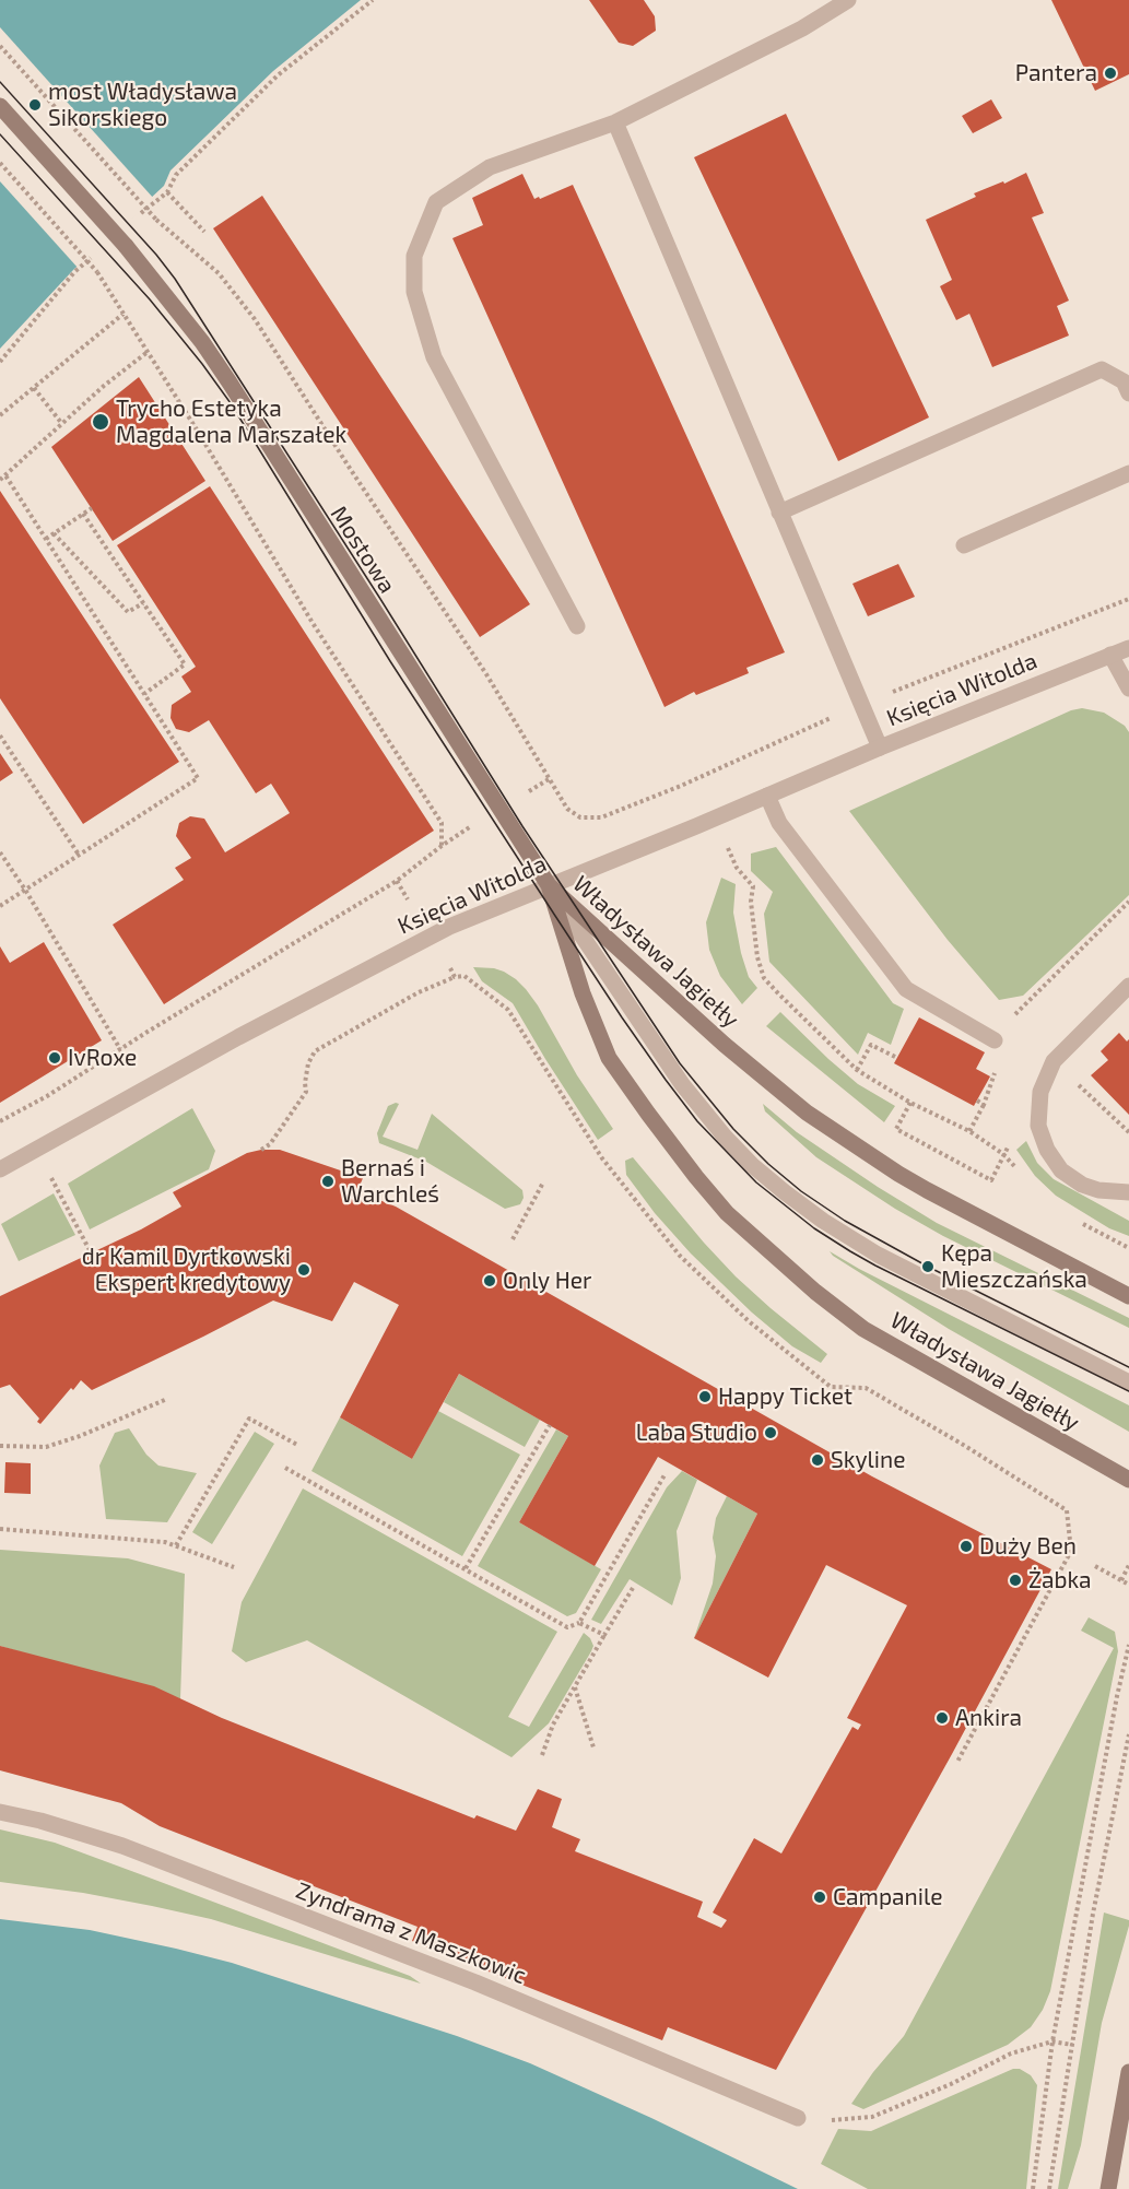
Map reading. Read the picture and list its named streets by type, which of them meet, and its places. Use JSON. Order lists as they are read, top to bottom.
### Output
{
  "streets": {
    "main road": ["Mostowa", "Władysława Jagiełły"],
    "street": ["Księcia Witolda", "Zyndrama z Maszkowic"]
  },
  "crossings": [
    ["Mostowa", "Księcia Witolda"],
    ["Mostowa", "Władysława Jagiełły"],
    ["Księcia Witolda", "Władysława Jagiełły"]
  ],
  "places": [
    "Pantera",
    "most Władysława Sikorskiego",
    "Trycho Estetyka Magdalena Marszałek",
    "IvRoxe",
    "Bernaś i Warchleś",
    "Kępa Mieszczańska",
    "dr Kamil Dyrtkowski Ekspert kredytowy",
    "Only Her",
    "Happy Ticket",
    "Laba Studio",
    "Skyline",
    "Duży Ben",
    "Żabka",
    "Ankira",
    "Campanile"
  ]
}
